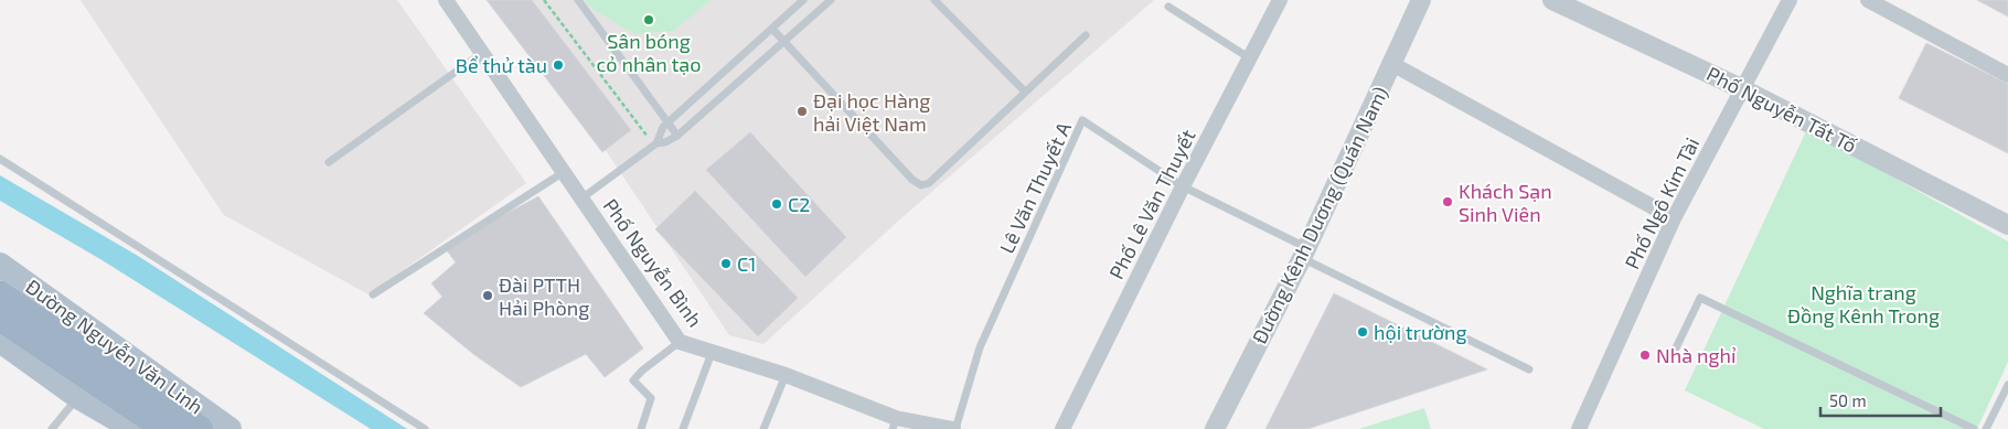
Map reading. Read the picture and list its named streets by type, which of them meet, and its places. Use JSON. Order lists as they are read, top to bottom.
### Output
{
  "streets": {
    "main road": ["Đường Nguyễn Văn Linh"],
    "street": [
      "Phố Nguyễn Tất Tố",
      "Phố Ngô Kim Tài",
      "Phố Lê Văn Thuyết",
      "Đường Kênh Dương (Quán Nam)",
      "Phố Nguyễn Bình"
    ],
    "lane": ["Lê Văn Thuyết A"]
  },
  "crossings": [
    ["Phố Nguyễn Tất Tố", "Phố Ngô Kim Tài"],
    ["Lê Văn Thuyết A", "Phố Lê Văn Thuyết"],
    ["Lê Văn Thuyết A", "Đường Kênh Dương (Quán Nam)"],
    ["Lê Văn Thuyết A", "Phố Nguyễn Bình"]
  ],
  "parks": ["Nghĩa trang Đồng Kênh Trong"],
  "places": [
    "Sân bóng cỏ nhân tạo",
    "Bể thử tàu",
    "Đại học Hàng hải Việt Nam",
    "Khách Sạn Sinh Viên",
    "C2",
    "C1",
    "Đài PTTH Hải Phòng",
    "hội trường",
    "Nhà nghỉ"
  ],
  "scale_bar": "50 m"
}
